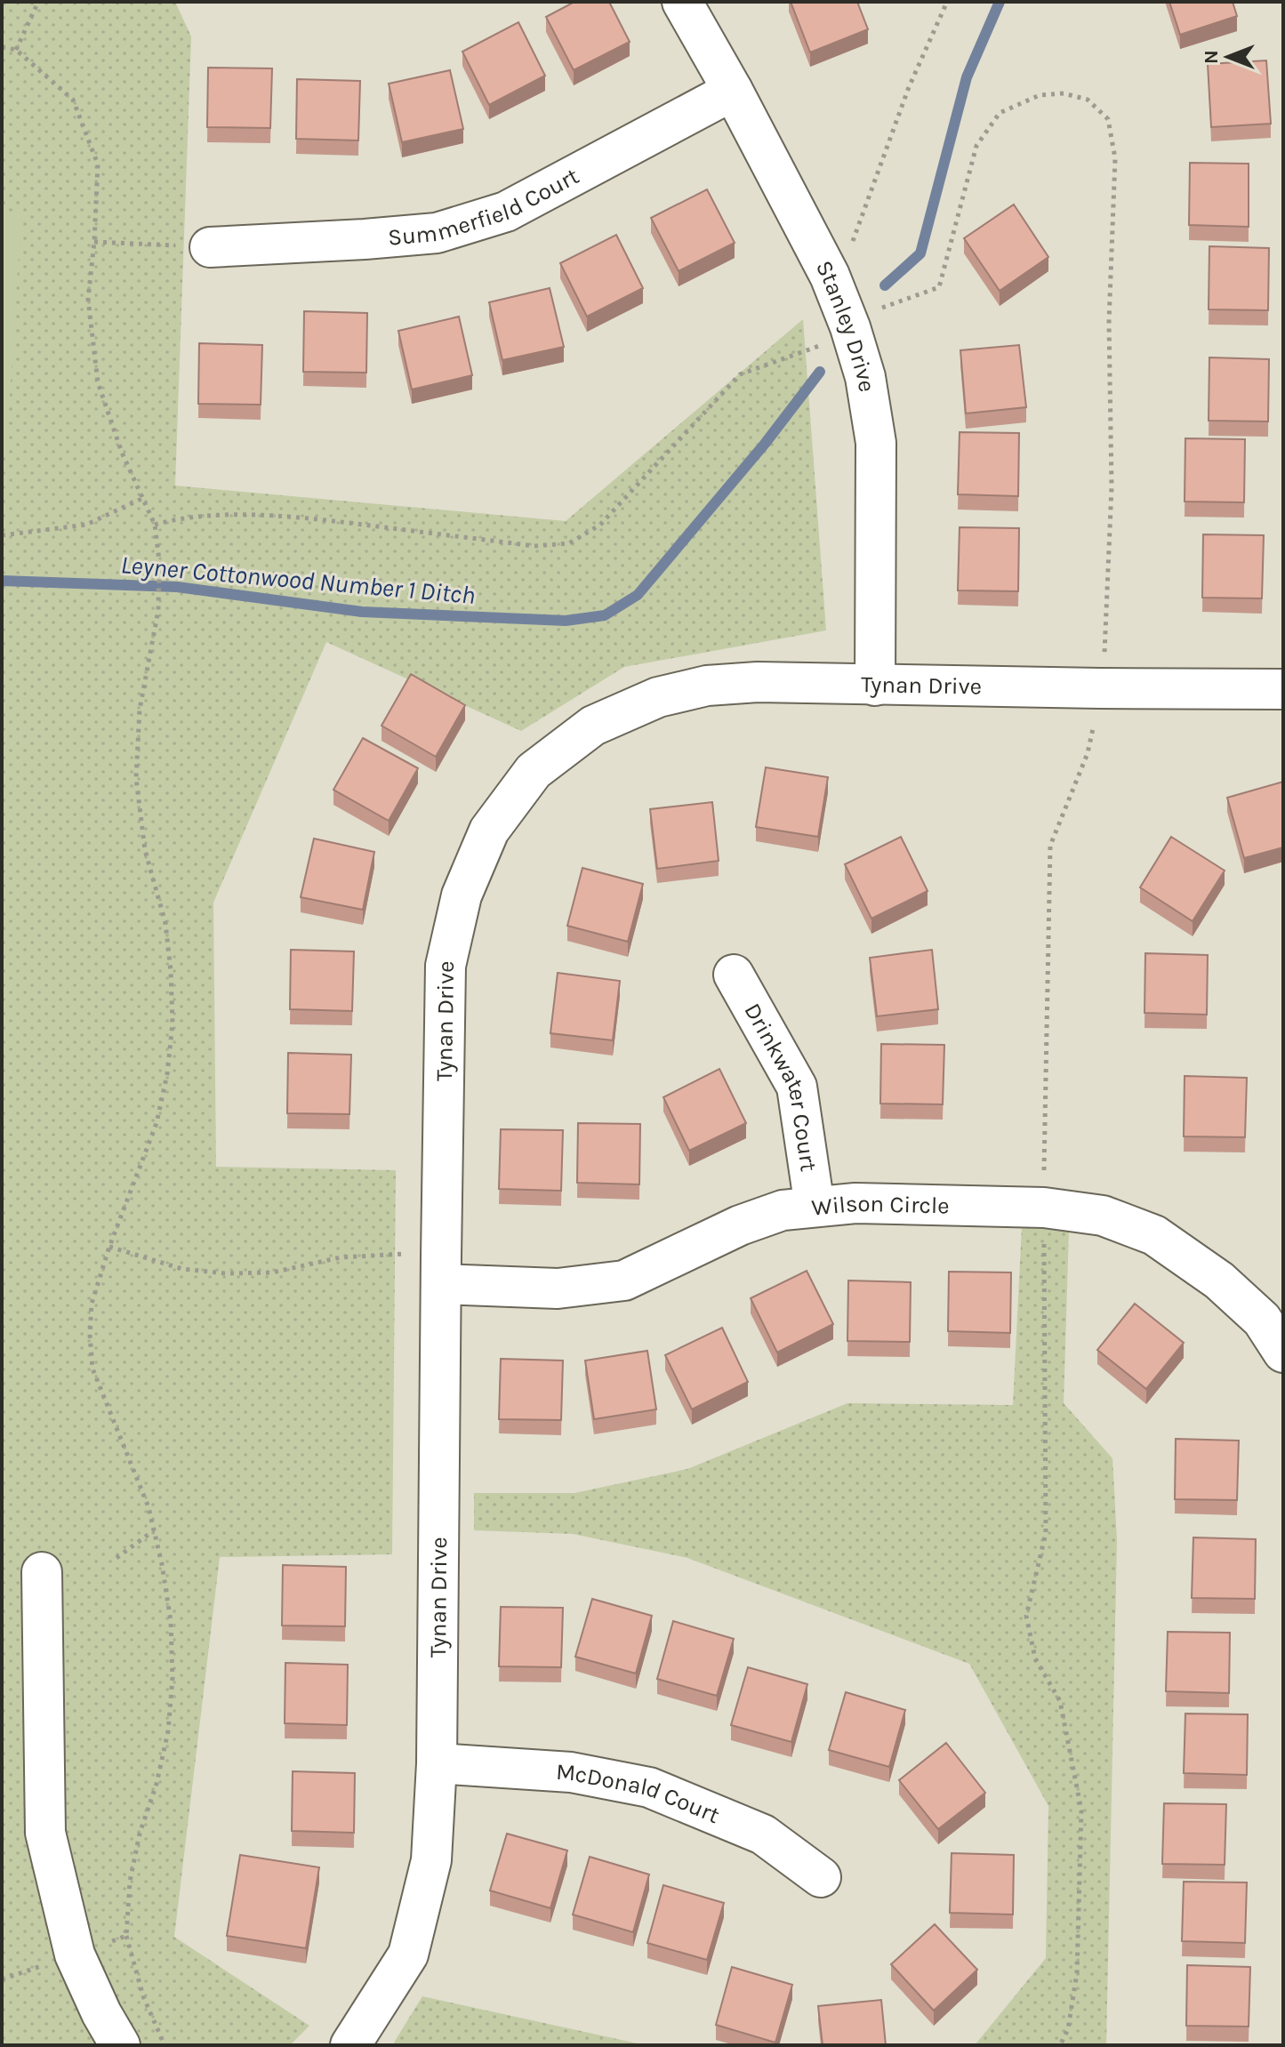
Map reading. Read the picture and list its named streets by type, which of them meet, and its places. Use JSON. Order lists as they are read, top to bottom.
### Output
{
  "streets": {
    "street": [
      "Summerfield Court",
      "Stanley Drive",
      "Tynan Drive",
      "Drinkwater Court",
      "Wilson Circle",
      "McDonald Court"
    ]
  },
  "crossings": [
    ["Summerfield Court", "Stanley Drive"],
    ["Stanley Drive", "Tynan Drive"],
    ["Tynan Drive", "Wilson Circle"],
    ["Tynan Drive", "McDonald Court"],
    ["Drinkwater Court", "Wilson Circle"]
  ],
  "water": ["Leyner Cottonwood Number 1 Ditch"],
  "north": "left"
}
